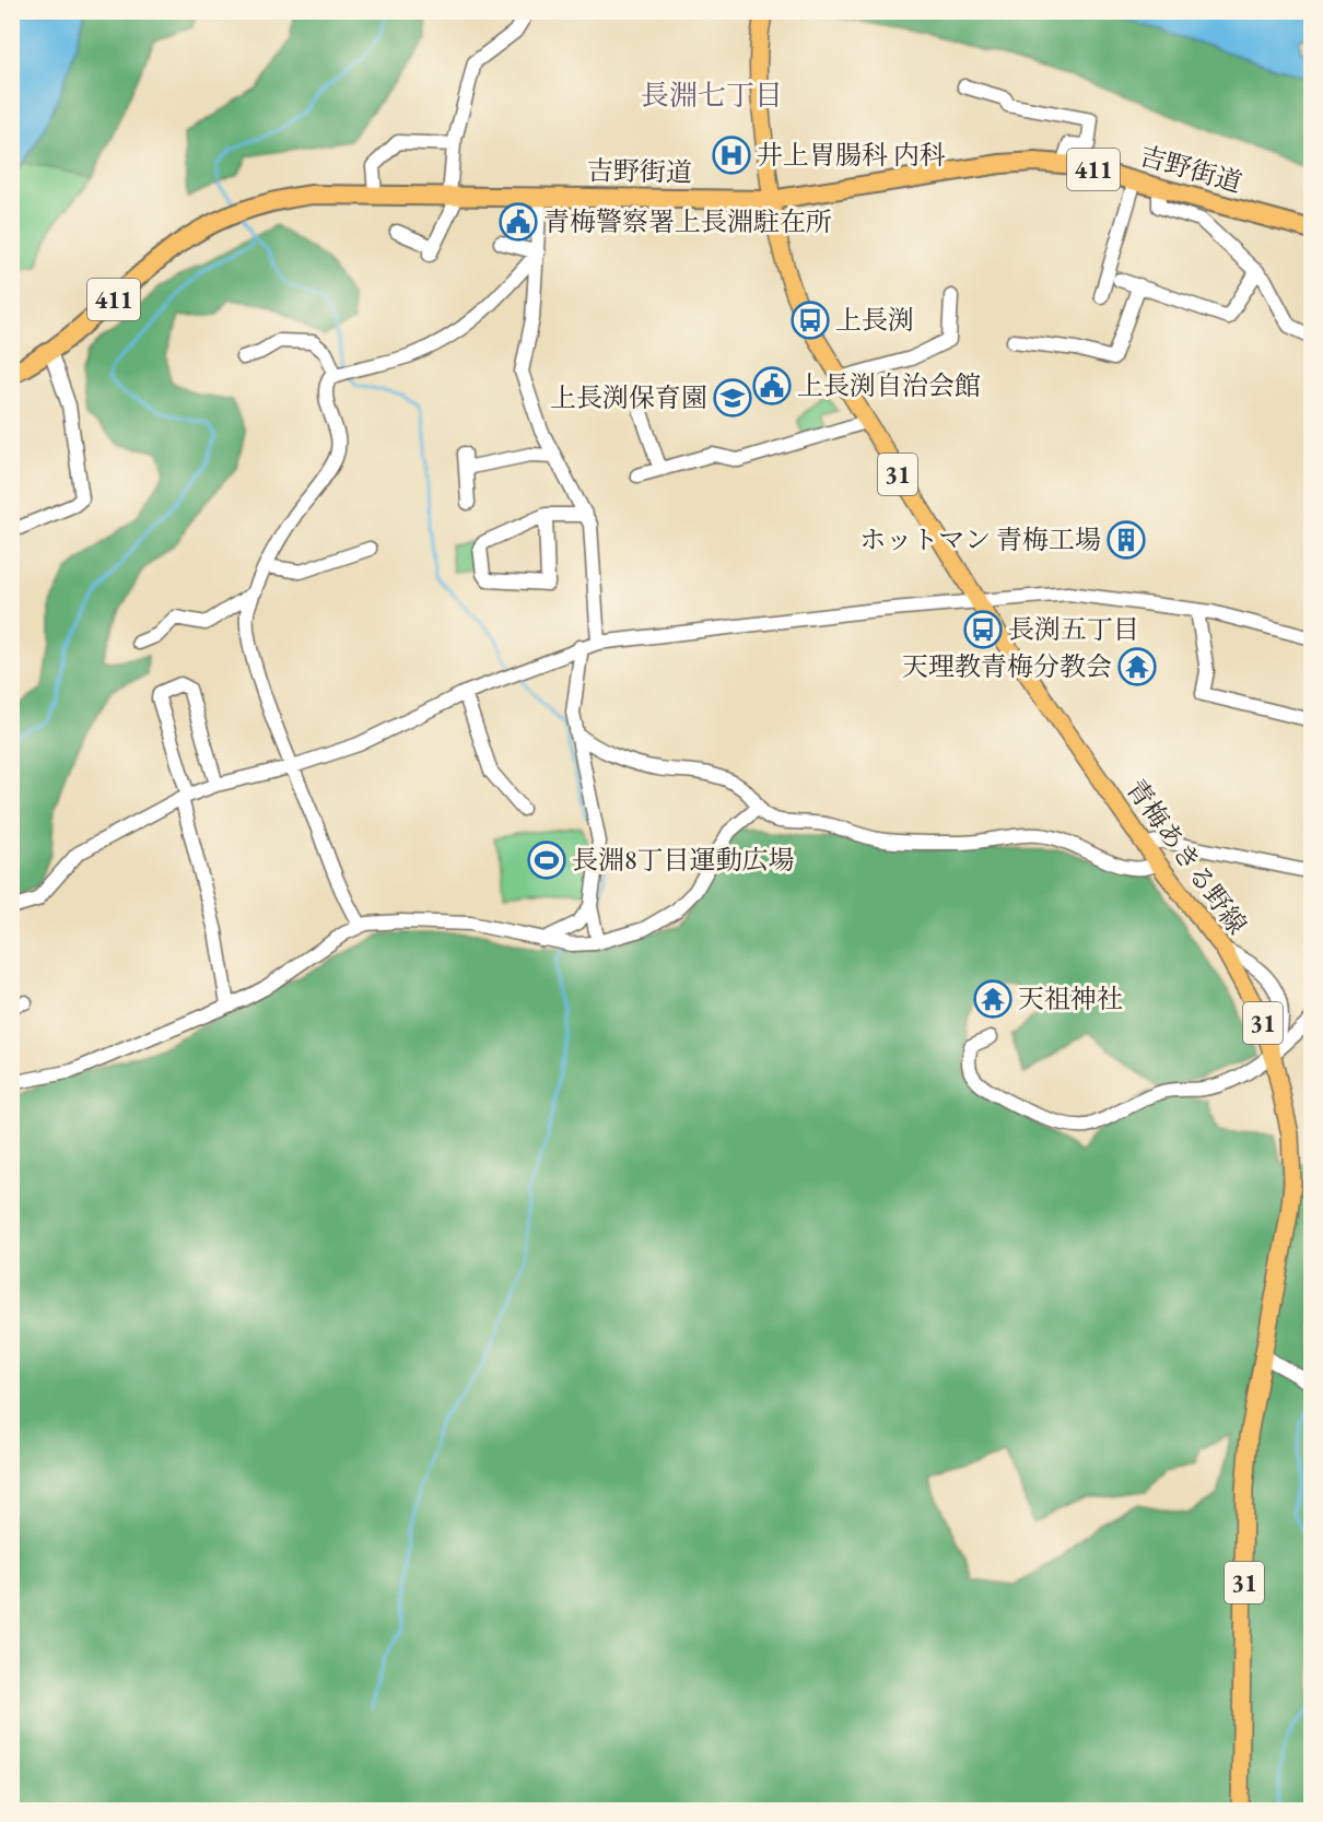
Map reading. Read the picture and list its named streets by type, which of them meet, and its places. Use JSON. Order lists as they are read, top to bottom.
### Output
{
  "streets": {
    "highway": ["411", "吉野街道"],
    "main road": ["31", "青梅あきる野線"]
  },
  "crossings": [
    ["吉野街道", "青梅あきる野線"]
  ],
  "districts": ["長淵七丁目"],
  "places": {
    "hospital": ["井上胃腸科 内科"],
    "public building": ["青梅警察署上長淵駐在所", "上長渕自治会館"],
    "bus stop": ["上長渕", "長渕五丁目"],
    "school or university": ["上長渕保育園"],
    "building": ["ホットマン 青梅工場"],
    "temple": ["天理教青梅分教会", "天祖神社"],
    "sports": ["長淵8丁目運動広場"]
  }
}
